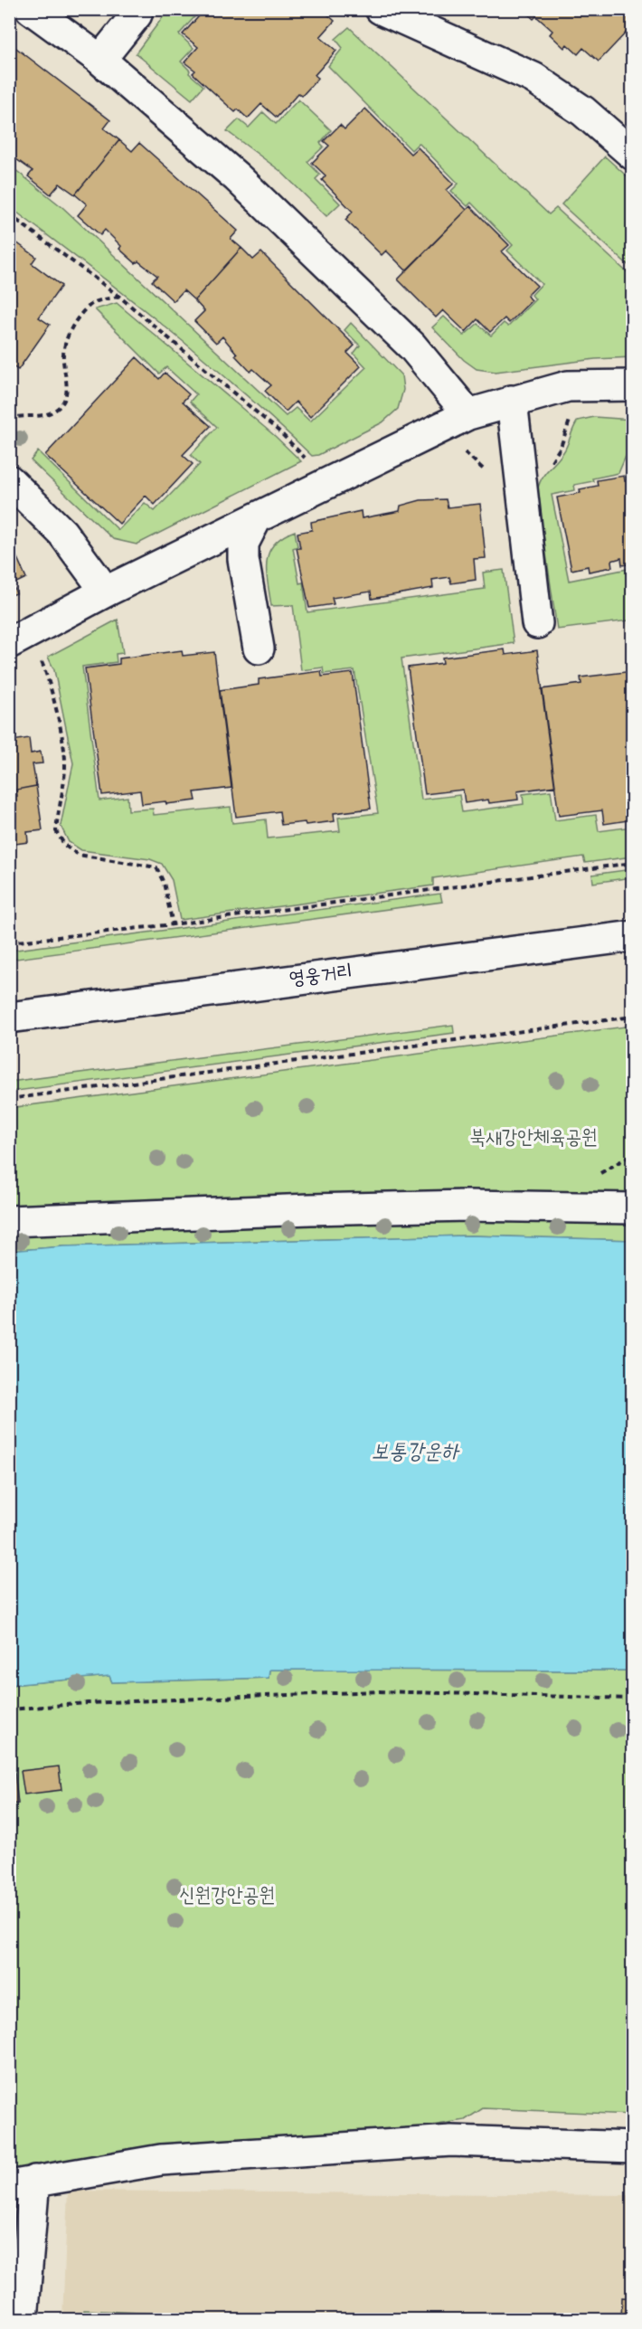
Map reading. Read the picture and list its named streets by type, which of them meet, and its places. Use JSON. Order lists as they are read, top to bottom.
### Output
{
  "streets": {
    "street": ["영웅거리"]
  },
  "water": ["보통강운하"],
  "parks": ["북새강안체육공원", "신원강안공원"]
}
